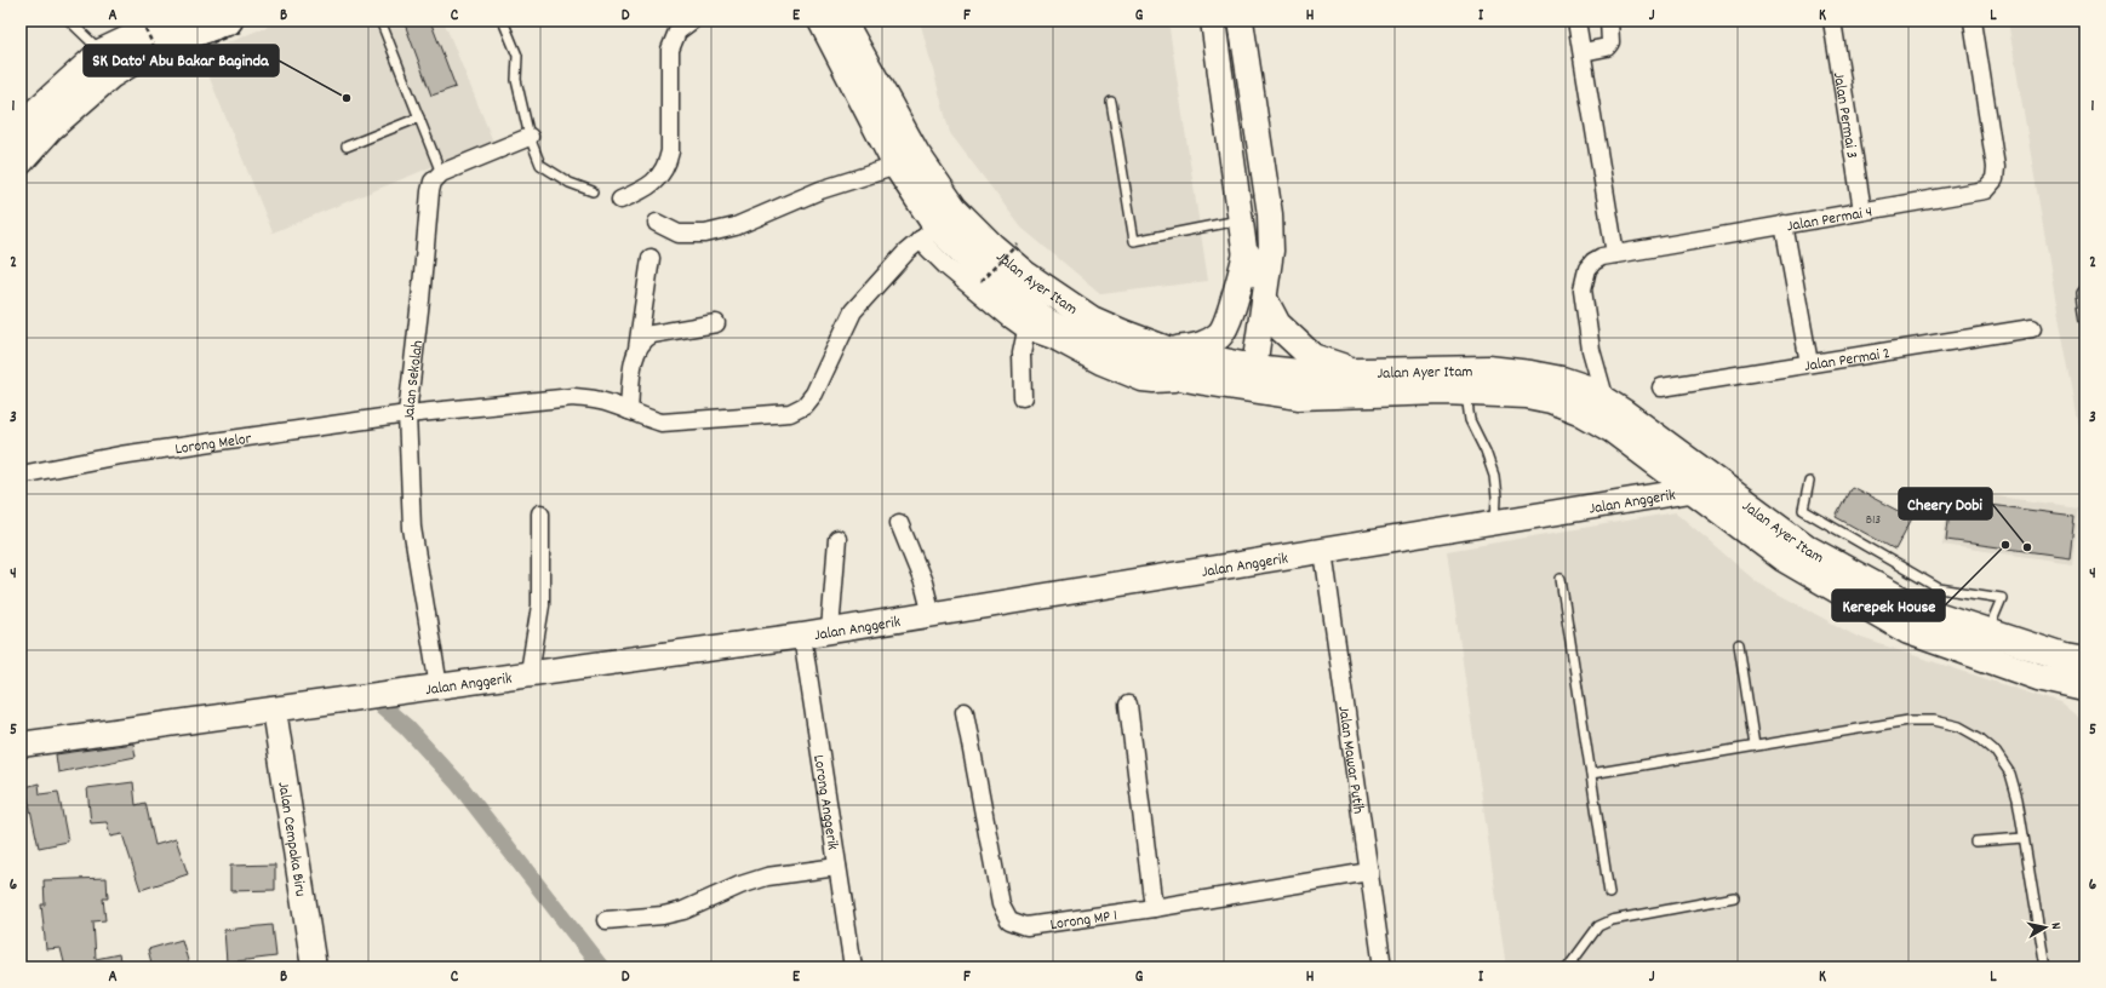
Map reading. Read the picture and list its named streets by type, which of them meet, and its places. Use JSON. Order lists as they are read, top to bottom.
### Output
{
  "streets": {
    "main road": ["Jalan Ayer Itam"],
    "street": [
      "Jalan Permai 3",
      "Jalan Permai 4",
      "Jalan Permai 2",
      "Jalan Sekolah",
      "Lorong Melor",
      "Jalan Anggerik",
      "Jalan Mawar Putih",
      "Lorong Anggerik",
      "Jalan Cempaka Biru",
      "Lorong MP 1"
    ]
  },
  "crossings": [
    ["Jalan Permai 3", "Jalan Permai 4"],
    ["Jalan Permai 4", "Jalan Ayer Itam"],
    ["Jalan Ayer Itam", "Lorong Melor"],
    ["Jalan Ayer Itam", "Jalan Anggerik"],
    ["Jalan Sekolah", "Lorong Melor"],
    ["Jalan Sekolah", "Jalan Anggerik"],
    ["Jalan Anggerik", "Jalan Mawar Putih"],
    ["Jalan Anggerik", "Lorong Anggerik"],
    ["Jalan Anggerik", "Jalan Cempaka Biru"],
    ["Jalan Mawar Putih", "Lorong MP 1"]
  ],
  "places": ["SK Dato' Abu Bakar Baginda", "Kerepek House", "Cheery Dobi"],
  "house_numbers": ["B13"],
  "north": "right",
  "grid": {
    "columns": [
      "A",
      "B",
      "C",
      "D",
      "E",
      "F",
      "G",
      "H",
      "I",
      "J",
      "K",
      "L"
    ],
    "rows": [
      "1",
      "2",
      "3",
      "4",
      "5",
      "6"
    ]
  }
}
